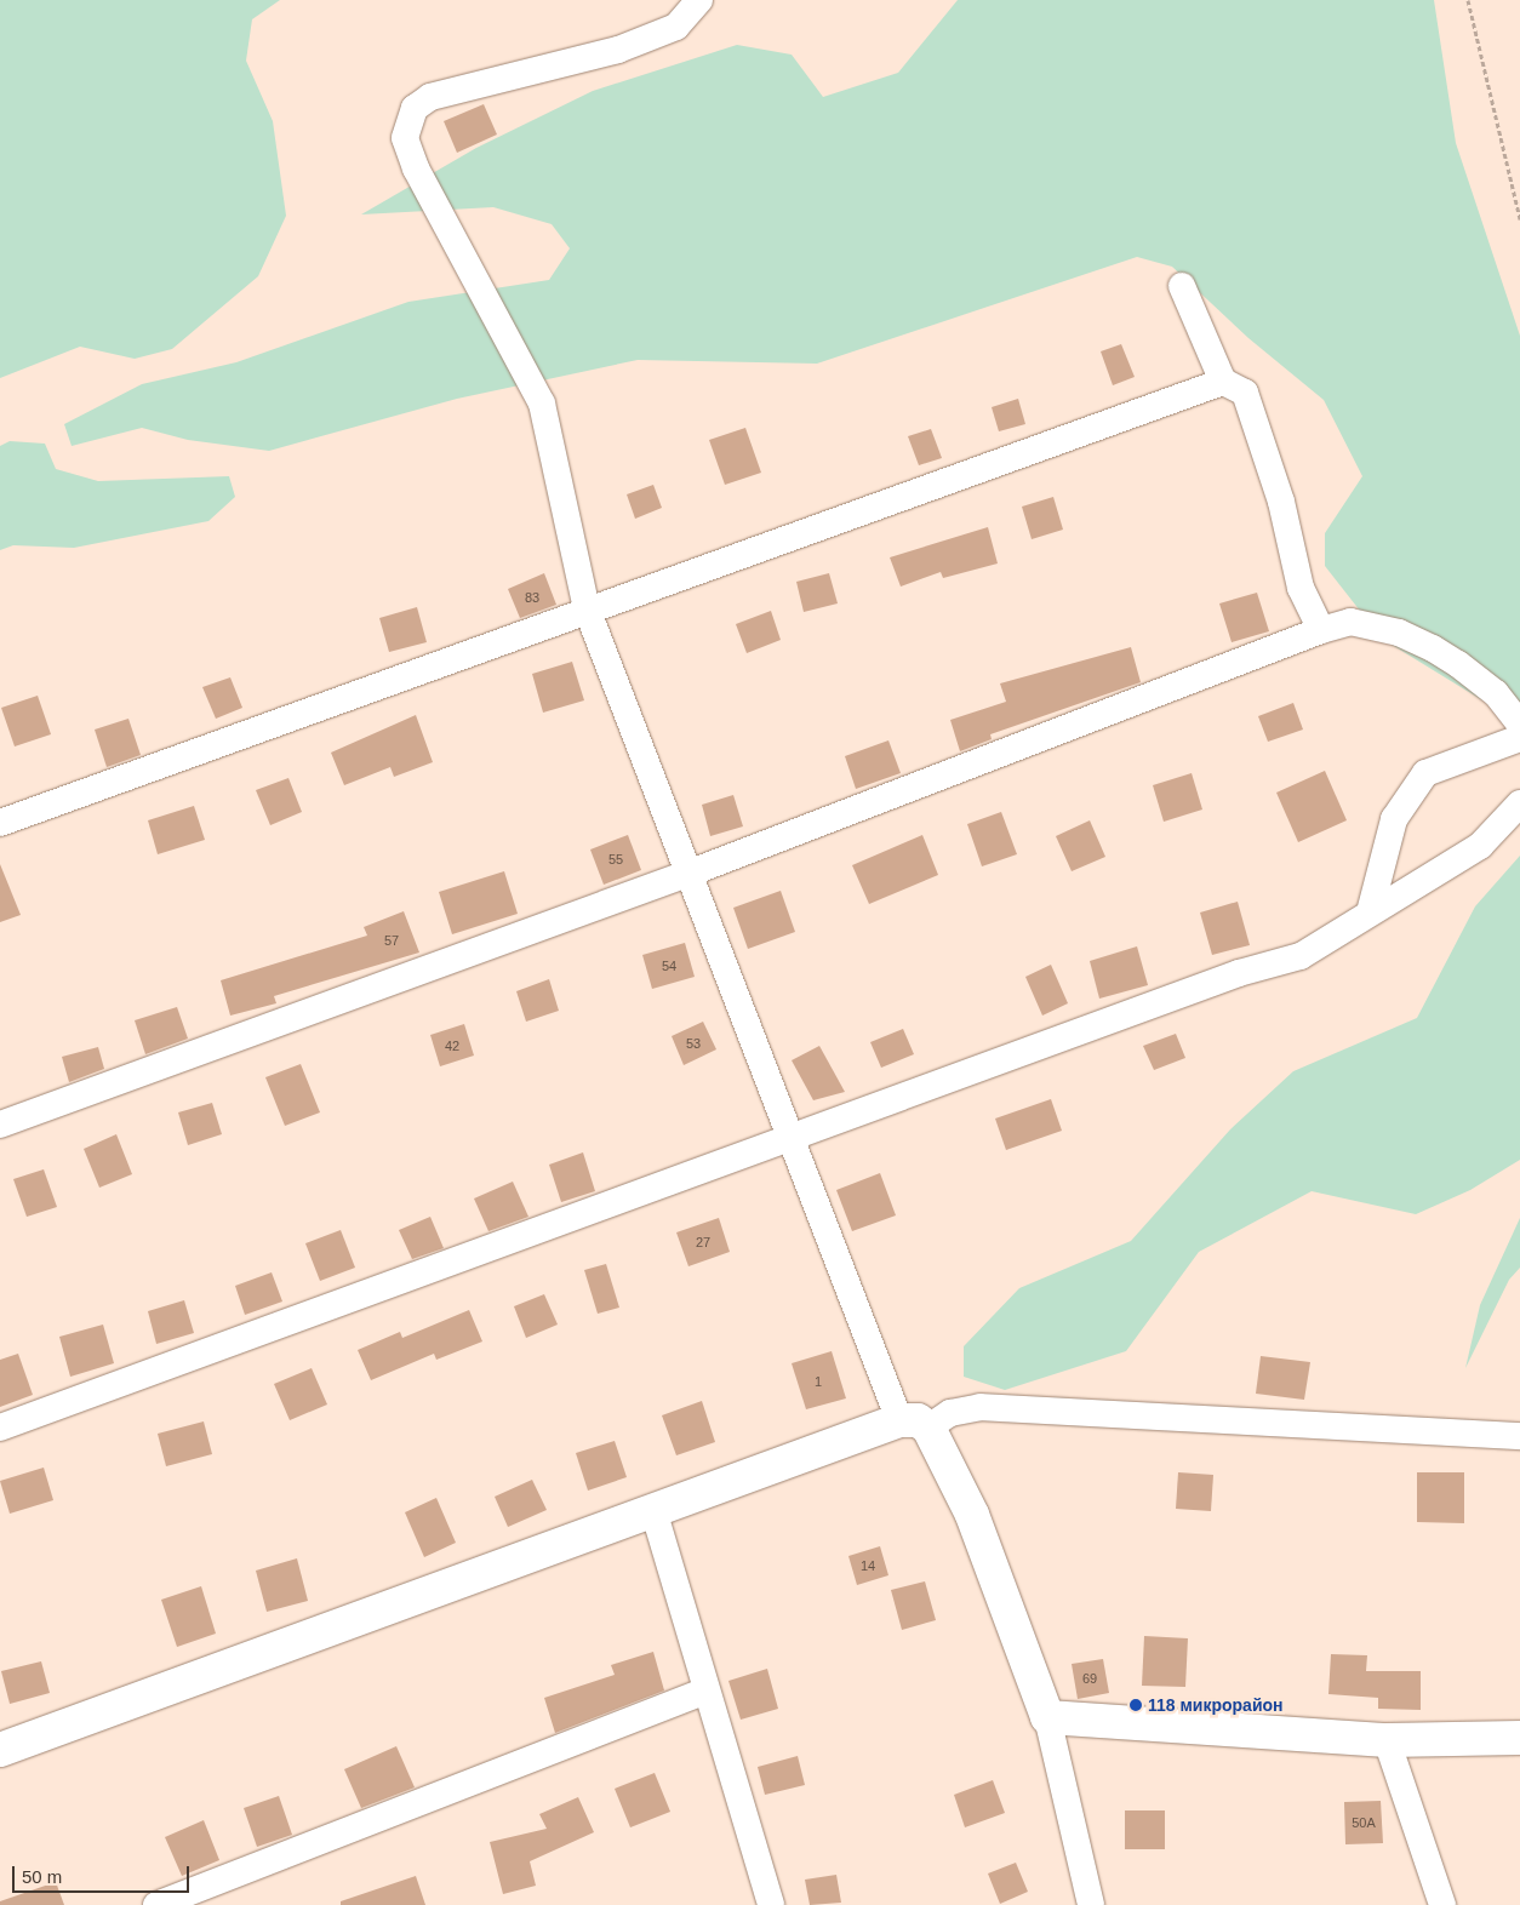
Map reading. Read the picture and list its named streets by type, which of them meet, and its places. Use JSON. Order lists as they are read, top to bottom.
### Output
{
  "places": ["118 микрорайон"],
  "house_numbers": [
    "83",
    "55",
    "57",
    "54",
    "53",
    "42",
    "27",
    "1",
    "14",
    "69",
    "50А"
  ],
  "scale_bar": "50 m"
}
